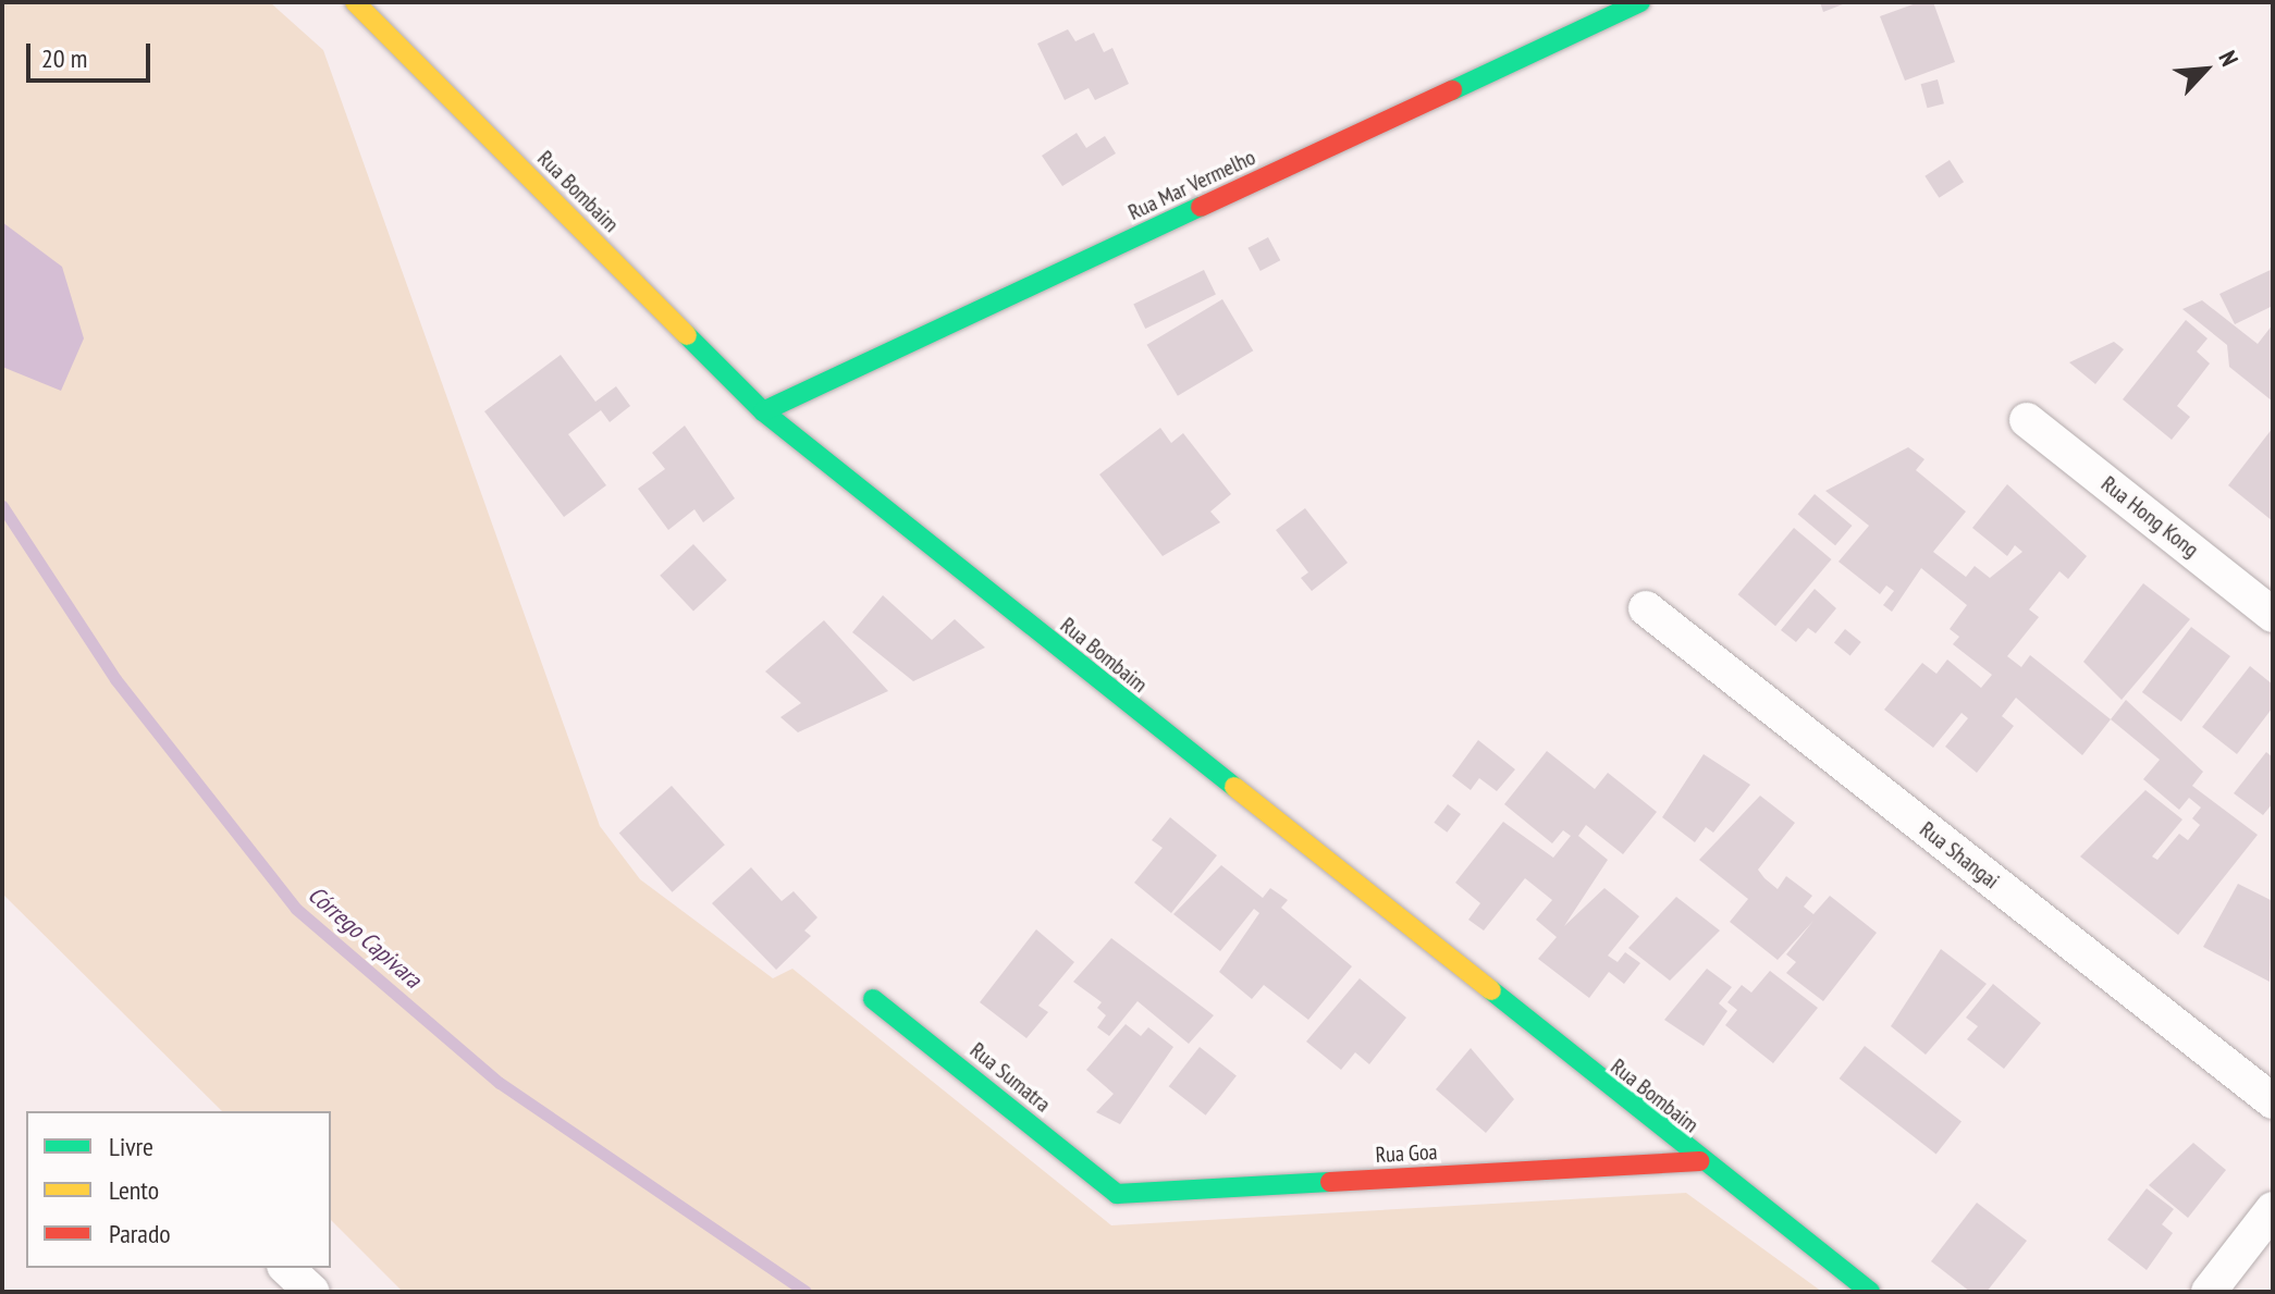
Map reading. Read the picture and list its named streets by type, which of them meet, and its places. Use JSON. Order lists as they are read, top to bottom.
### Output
{
  "streets": {
    "street": [
      "Rua Mar Vermelho",
      "Rua Bombaim",
      "Rua Hong Kong",
      "Rua Shangai",
      "Rua Sumatra",
      "Rua Goa"
    ]
  },
  "crossings": [
    ["Rua Mar Vermelho", "Rua Bombaim"],
    ["Rua Bombaim", "Rua Goa"],
    ["Rua Sumatra", "Rua Goa"]
  ],
  "water": ["Córrego Capivara"],
  "legend": ["Livre", "Lento", "Parado"],
  "scale_bar": "20 m",
  "north": "top right"
}
